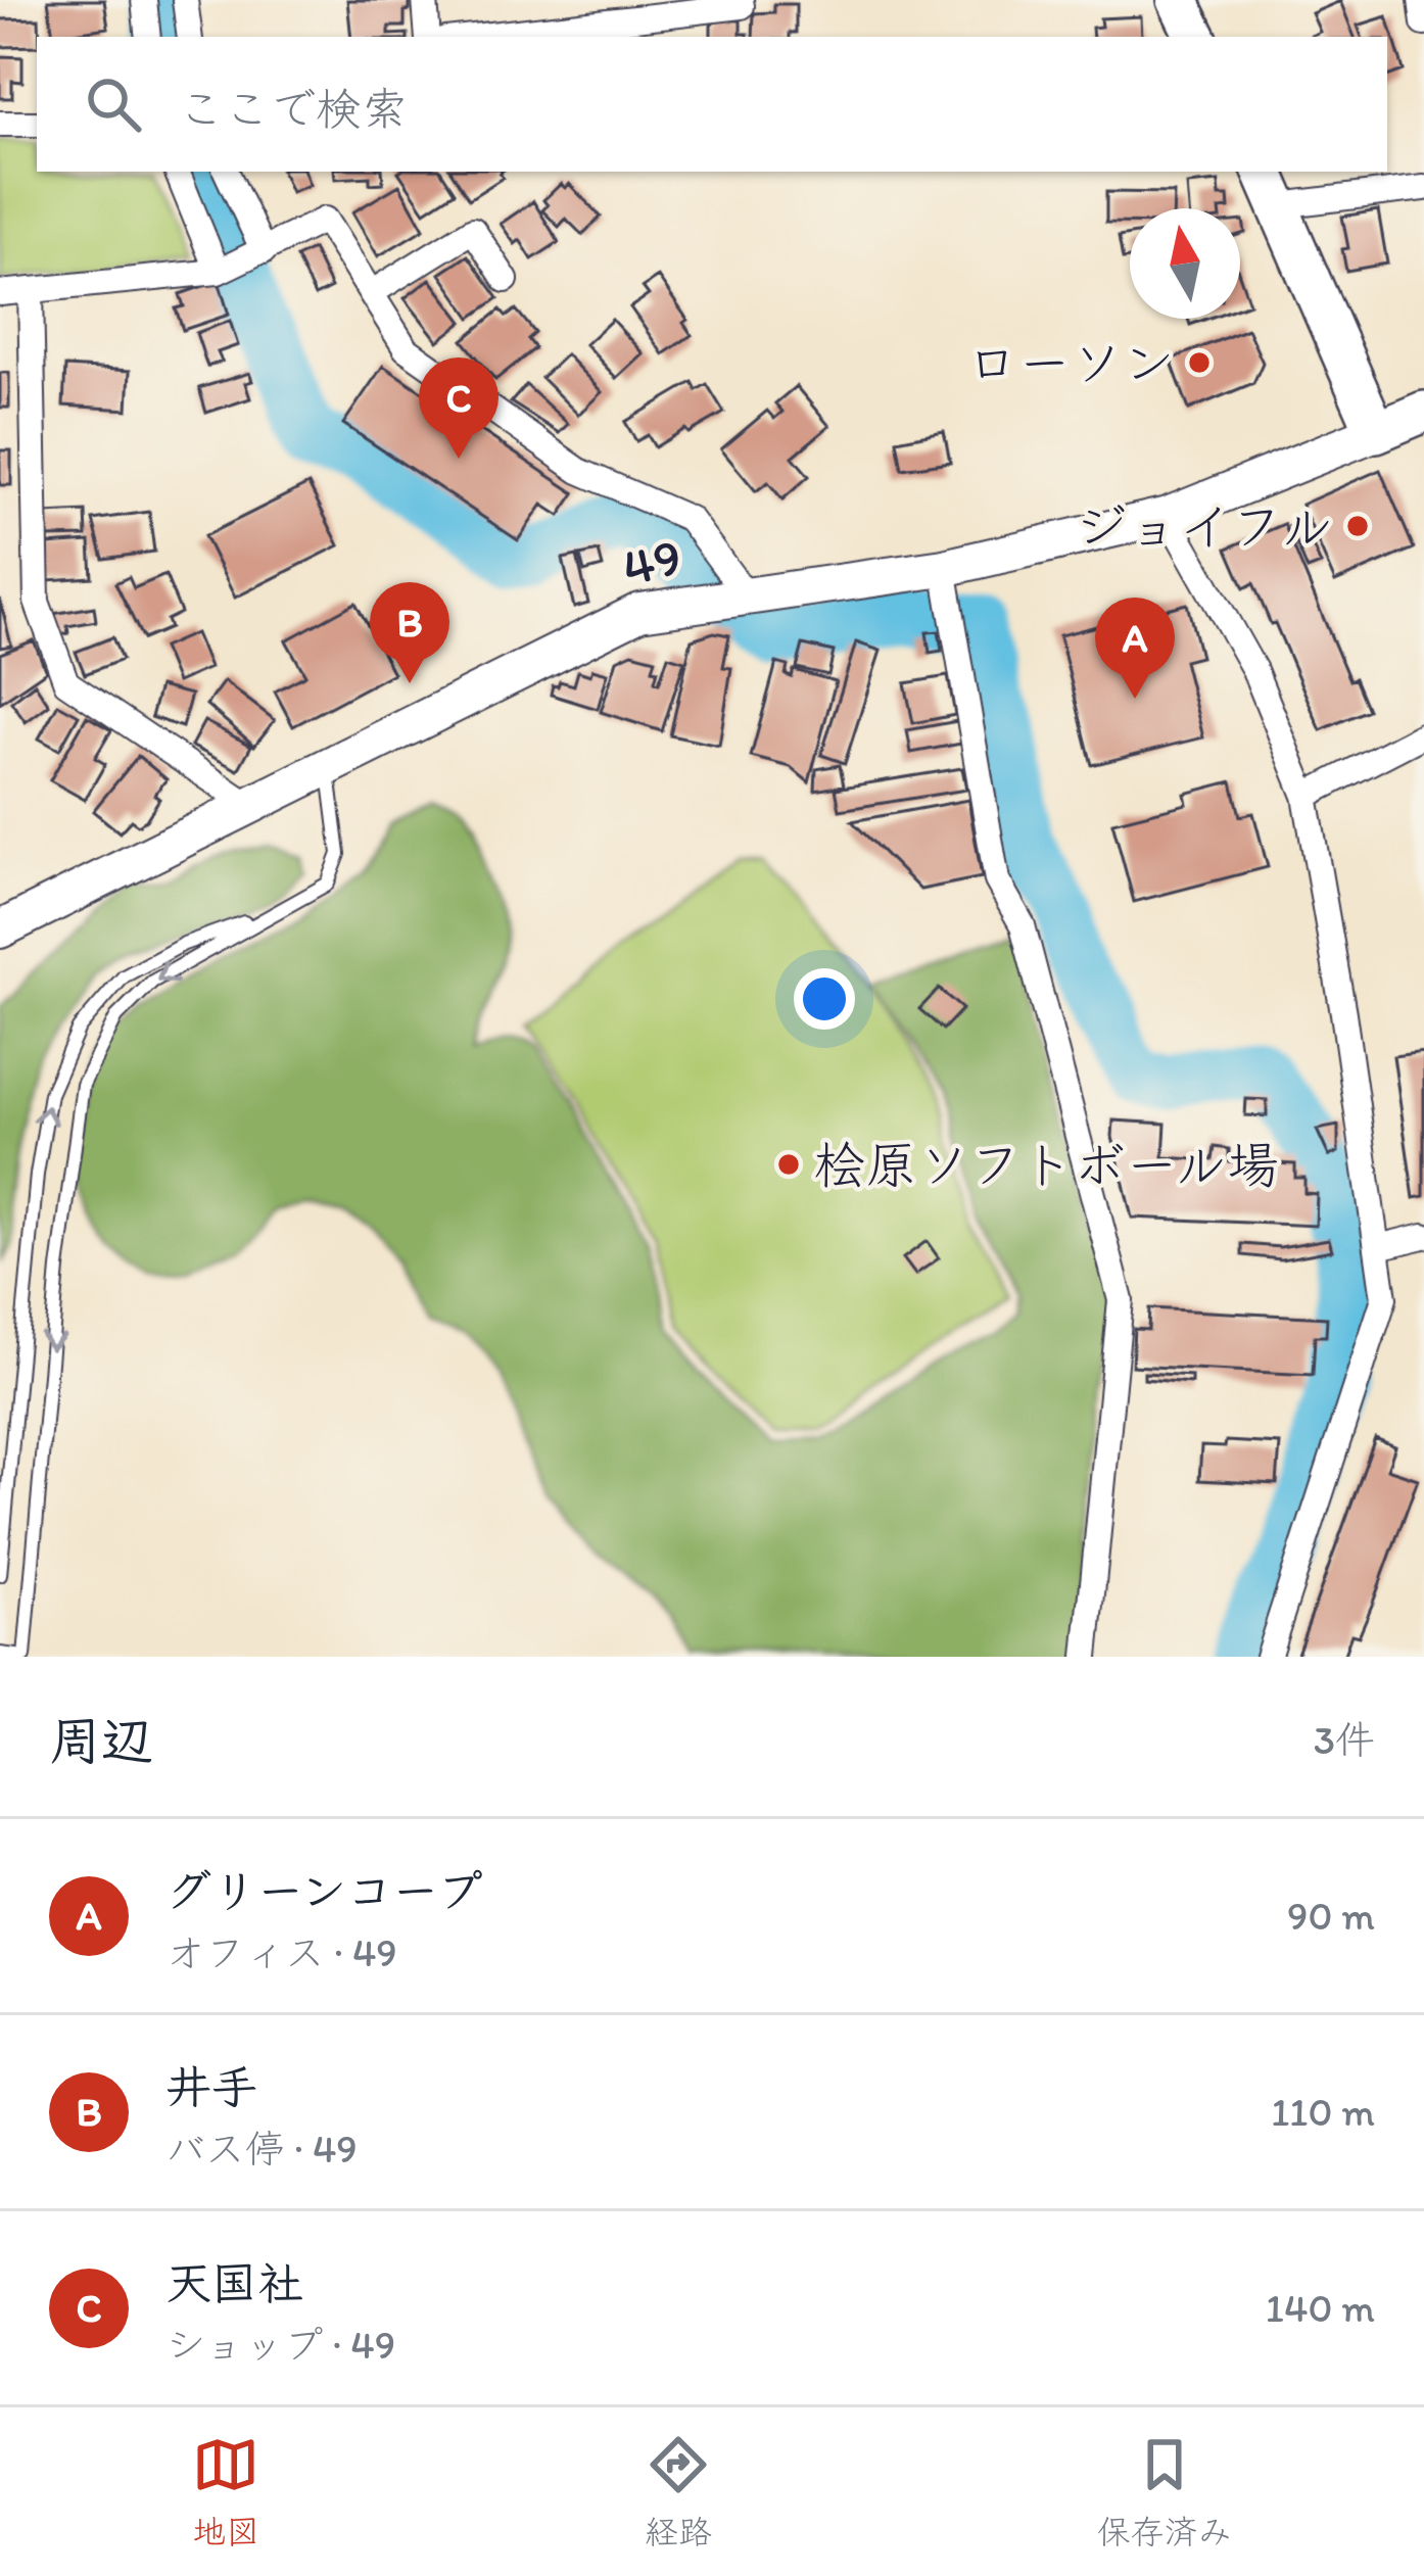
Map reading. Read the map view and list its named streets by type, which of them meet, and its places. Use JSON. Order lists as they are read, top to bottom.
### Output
{
  "streets": {
    "main road": ["49"]
  },
  "places": ["ローソン", "ジョイフル", "桧原ソフトボール場"],
  "north": "top",
  "page": {
    "search": "ここで検索",
    "pins": ["C", "B", "A"],
    "heading": ["周辺", "3件"],
    "list": [
      {
        "mark": "A",
        "name": "グリーンコープ",
        "note": "オフィス · 49",
        "value": "90 m"
      },
      {
        "mark": "B",
        "name": "井手",
        "note": "バス停 · 49",
        "value": "110 m"
      },
      {
        "mark": "C",
        "name": "天国社",
        "note": "ショップ · 49",
        "value": "140 m"
      }
    ],
    "nav": ["地図", "経路", "保存済み"]
  }
}
